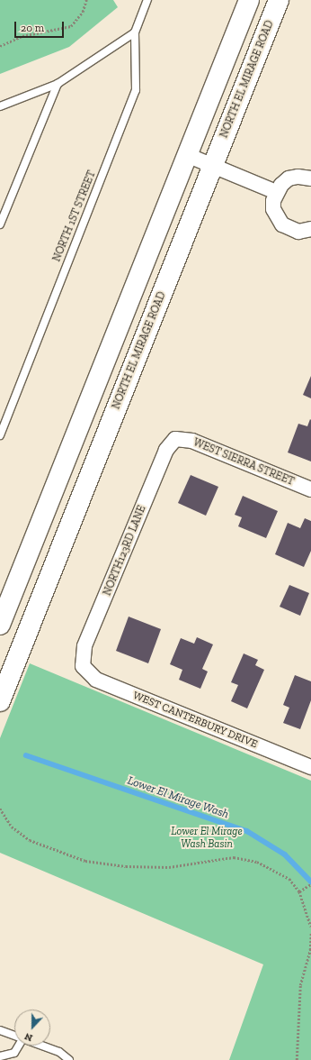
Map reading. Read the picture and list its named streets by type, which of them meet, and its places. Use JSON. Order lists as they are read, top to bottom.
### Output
{
  "streets": {
    "main road": ["NORTH EL MIRAGE ROAD"],
    "street": ["WEST SIERRA STREET", "NORTH123RD LANE", "WEST CANTERBURY DRIVE"],
    "lane": ["NORTH 1ST STREET"]
  },
  "crossings": [
    ["WEST SIERRA STREET", "NORTH123RD LANE"],
    ["NORTH123RD LANE", "WEST CANTERBURY DRIVE"]
  ],
  "water": ["Lower El Mirage Wash"],
  "parks": ["Lower El Mirage Wash Basin"],
  "scale_bar": "20 m",
  "north": "bottom"
}
